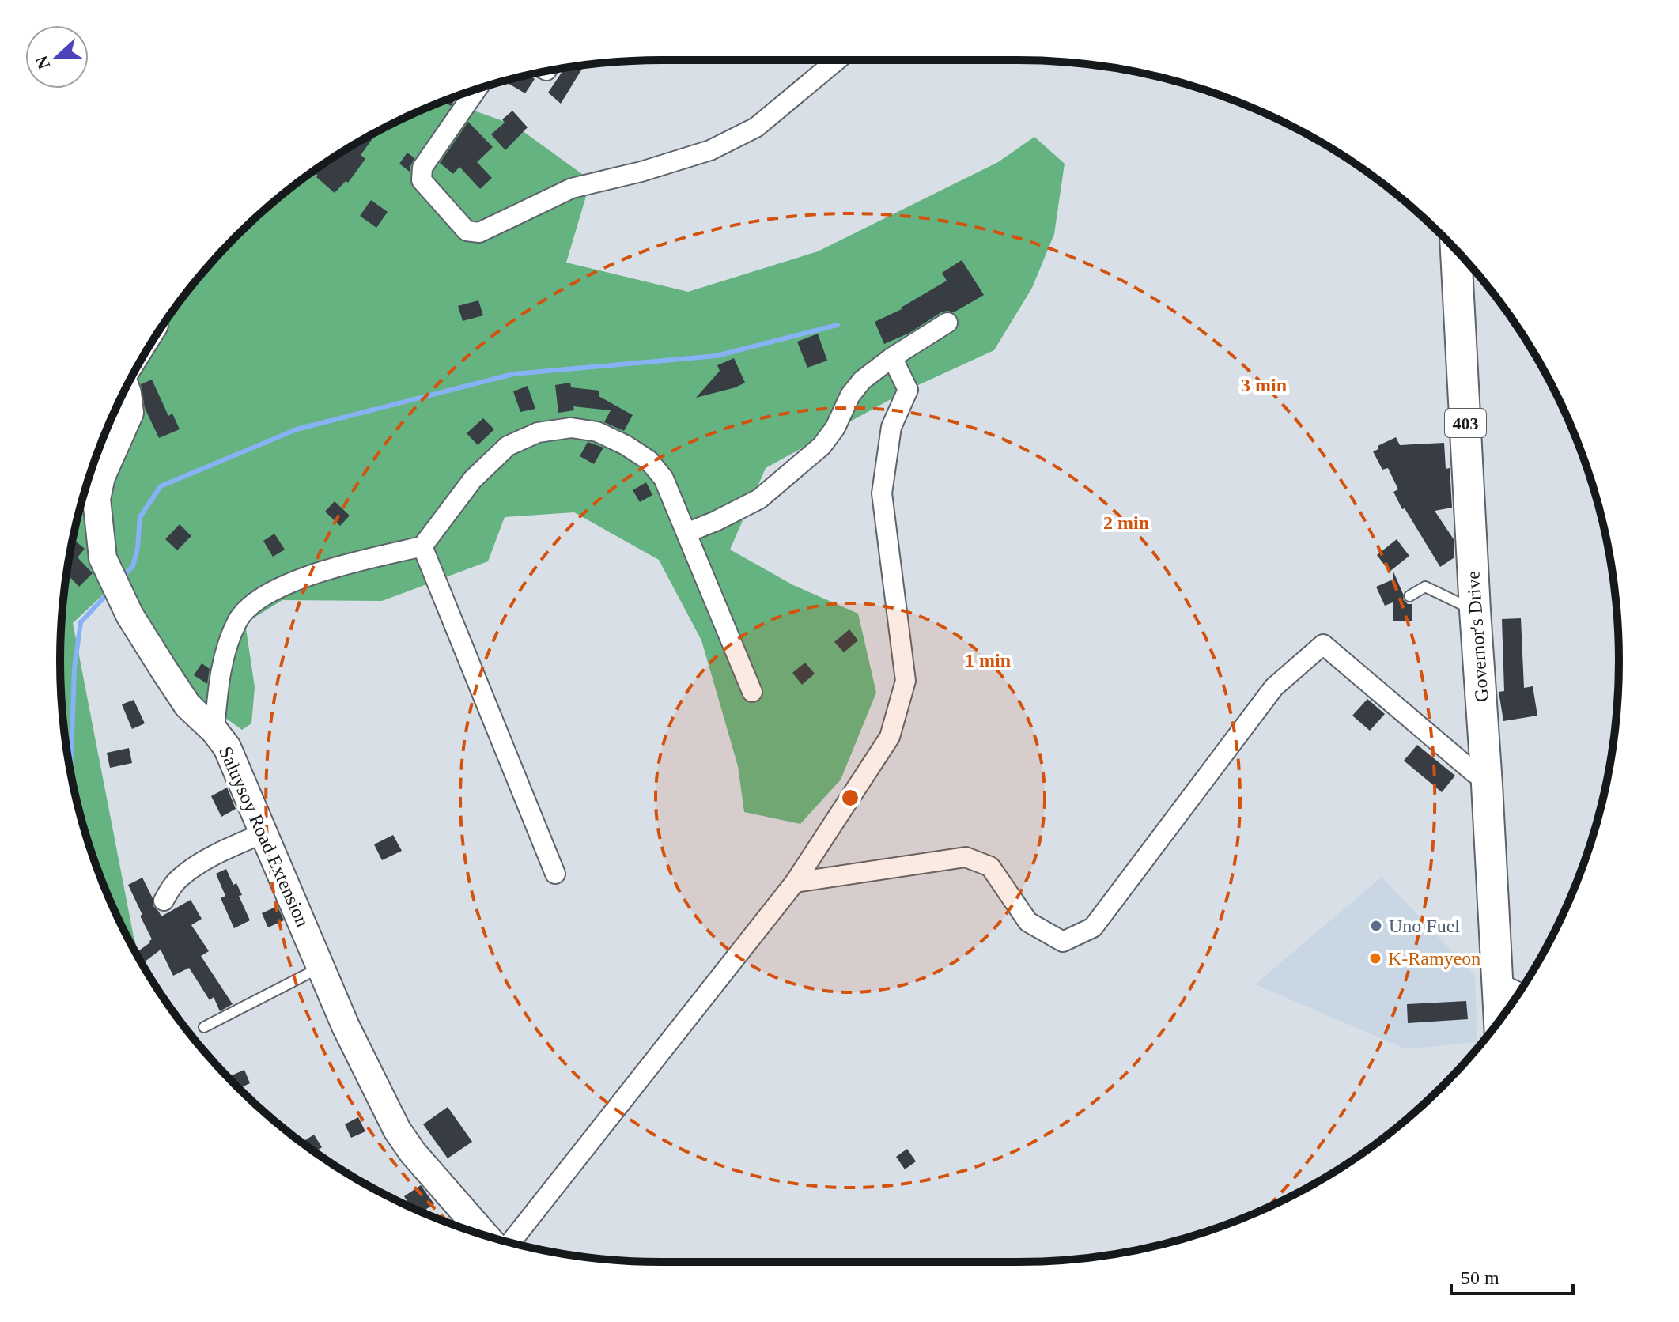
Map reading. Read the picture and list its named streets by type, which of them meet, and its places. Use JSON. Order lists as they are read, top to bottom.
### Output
{
  "streets": {
    "main road": ["403", "Governor's Drive", "Saluysoy Road Extension"]
  },
  "places": ["Uno Fuel", "K-Ramyeon"],
  "scale_bar": "50 m",
  "north": "left",
  "rings": ["3 min", "2 min", "1 min"]
}
